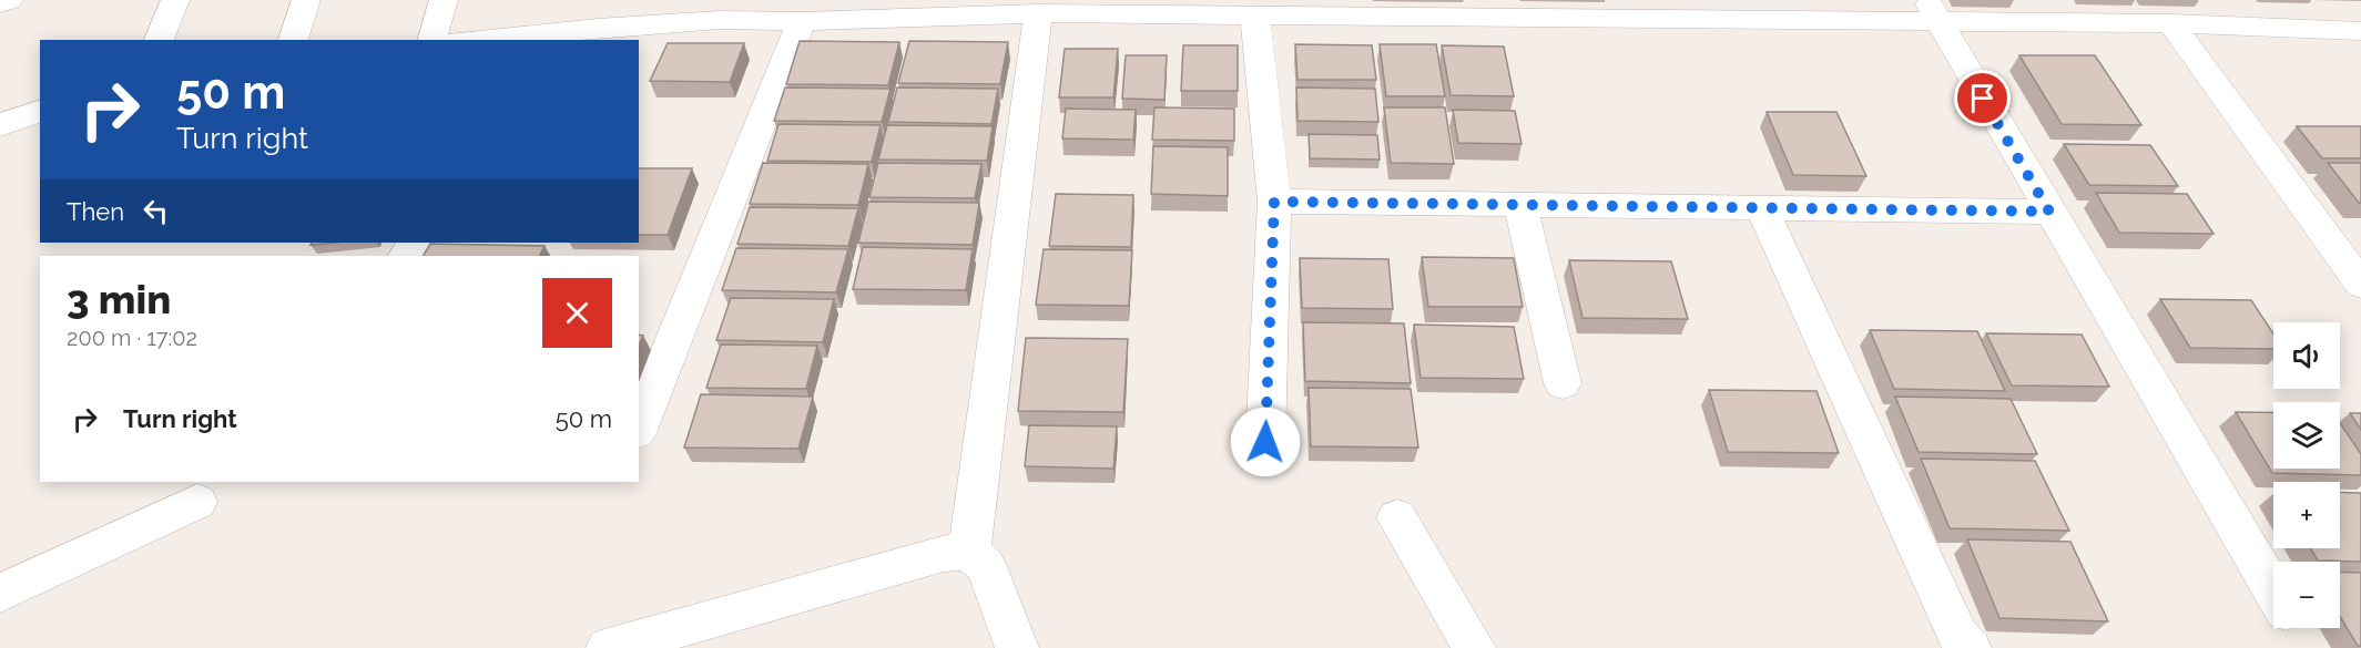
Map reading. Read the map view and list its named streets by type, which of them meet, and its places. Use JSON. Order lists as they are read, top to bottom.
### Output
{
  "page": {
    "turn": ["50 m", "Turn right"],
    "then": "Then",
    "heading": ["3 min", "200 m · 17:02"],
    "map_buttons": ["+", "−"],
    "list": [
      {
        "name": "Turn right",
        "value": "50 m"
      }
    ]
  }
}
